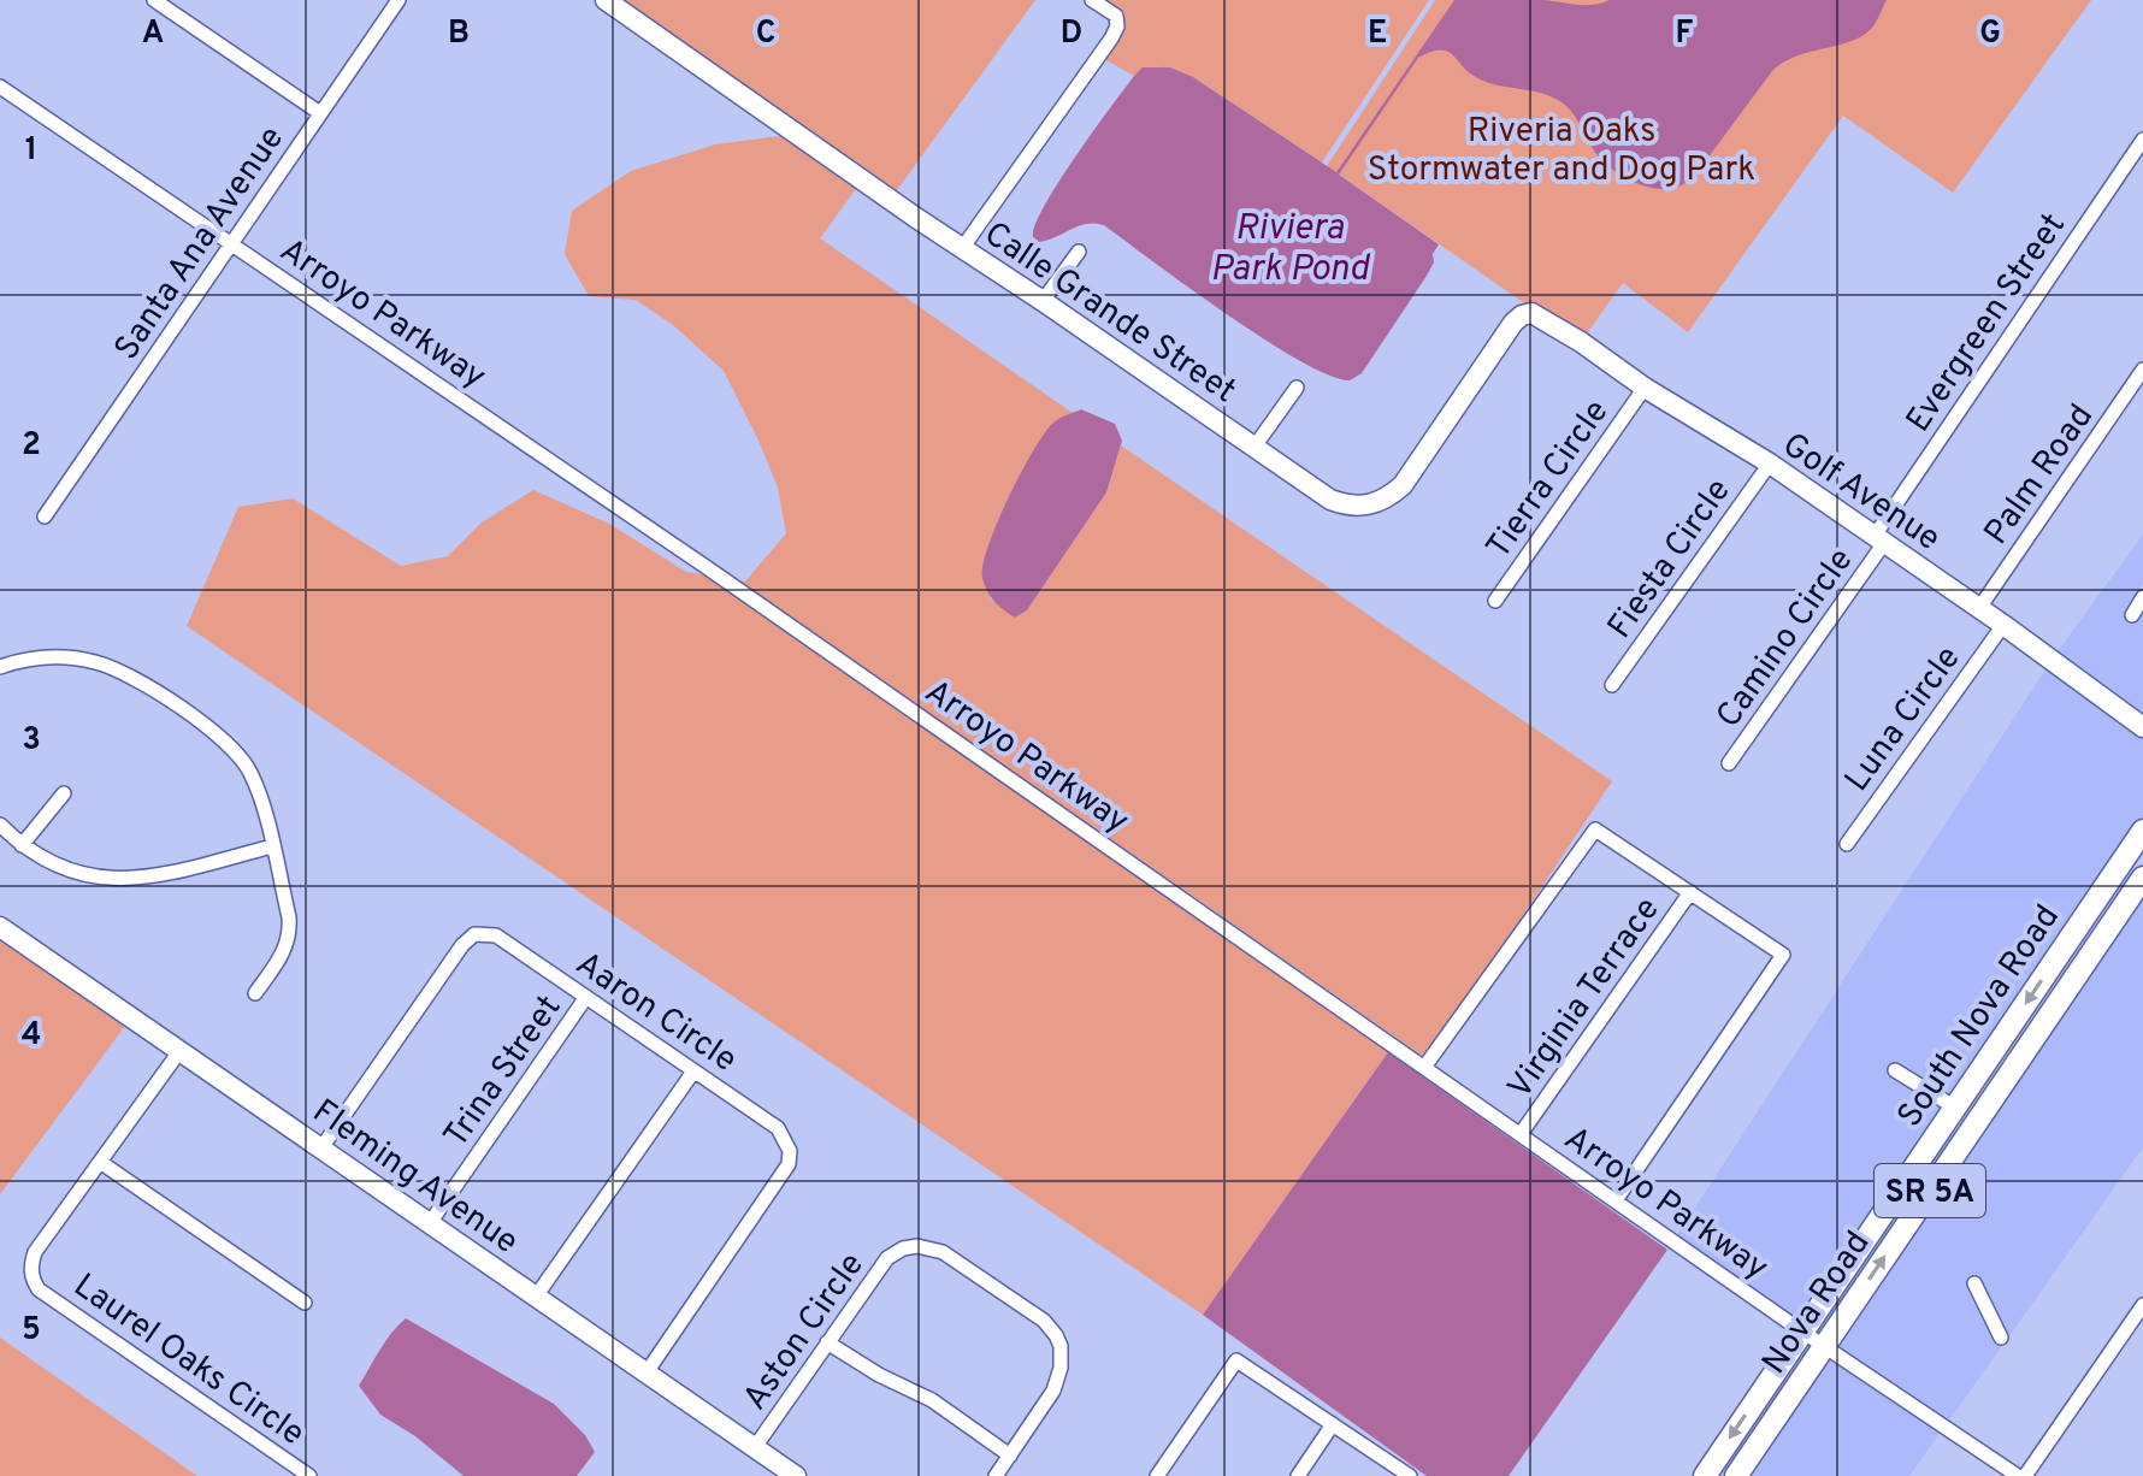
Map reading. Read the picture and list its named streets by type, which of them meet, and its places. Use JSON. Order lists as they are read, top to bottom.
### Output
{
  "streets": {
    "main road": ["South Nova Road", "SR 5A", "Nova Road"],
    "street": [
      "Santa Ana Avenue",
      "Calle Grande Street",
      "Arroyo Parkway",
      "Evergreen Street",
      "Palm Road",
      "Tierra Circle",
      "Golf Avenue",
      "Fiesta Circle",
      "Camino Circle",
      "Luna Circle",
      "Virginia Terrace",
      "Aaron Circle",
      "Trina Street",
      "Fleming Avenue",
      "Aston Circle",
      "Laurel Oaks Circle"
    ]
  },
  "crossings": [
    ["Santa Ana Avenue", "Arroyo Parkway"],
    ["Calle Grande Street", "Golf Avenue"],
    ["Arroyo Parkway", "Virginia Terrace"],
    ["Arroyo Parkway", "South Nova Road"],
    ["Arroyo Parkway", "Nova Road"],
    ["Evergreen Street", "Golf Avenue"],
    ["Evergreen Street", "Camino Circle"],
    ["Palm Road", "Golf Avenue"],
    ["Tierra Circle", "Golf Avenue"],
    ["Golf Avenue", "Fiesta Circle"],
    ["Golf Avenue", "Camino Circle"],
    ["Golf Avenue", "Luna Circle"],
    ["Aaron Circle", "Trina Street"],
    ["Aaron Circle", "Fleming Avenue"],
    ["Trina Street", "Fleming Avenue"],
    ["Fleming Avenue", "Aston Circle"],
    ["Fleming Avenue", "Laurel Oaks Circle"]
  ],
  "one_way": ["South Nova Road"],
  "water": ["Riviera Park Pond"],
  "parks": ["Riveria Oaks Stormwater and Dog Park"],
  "grid": {
    "columns": [
      "A",
      "B",
      "C",
      "D",
      "E",
      "F",
      "G"
    ],
    "rows": [
      "1",
      "2",
      "3",
      "4",
      "5"
    ]
  }
}
